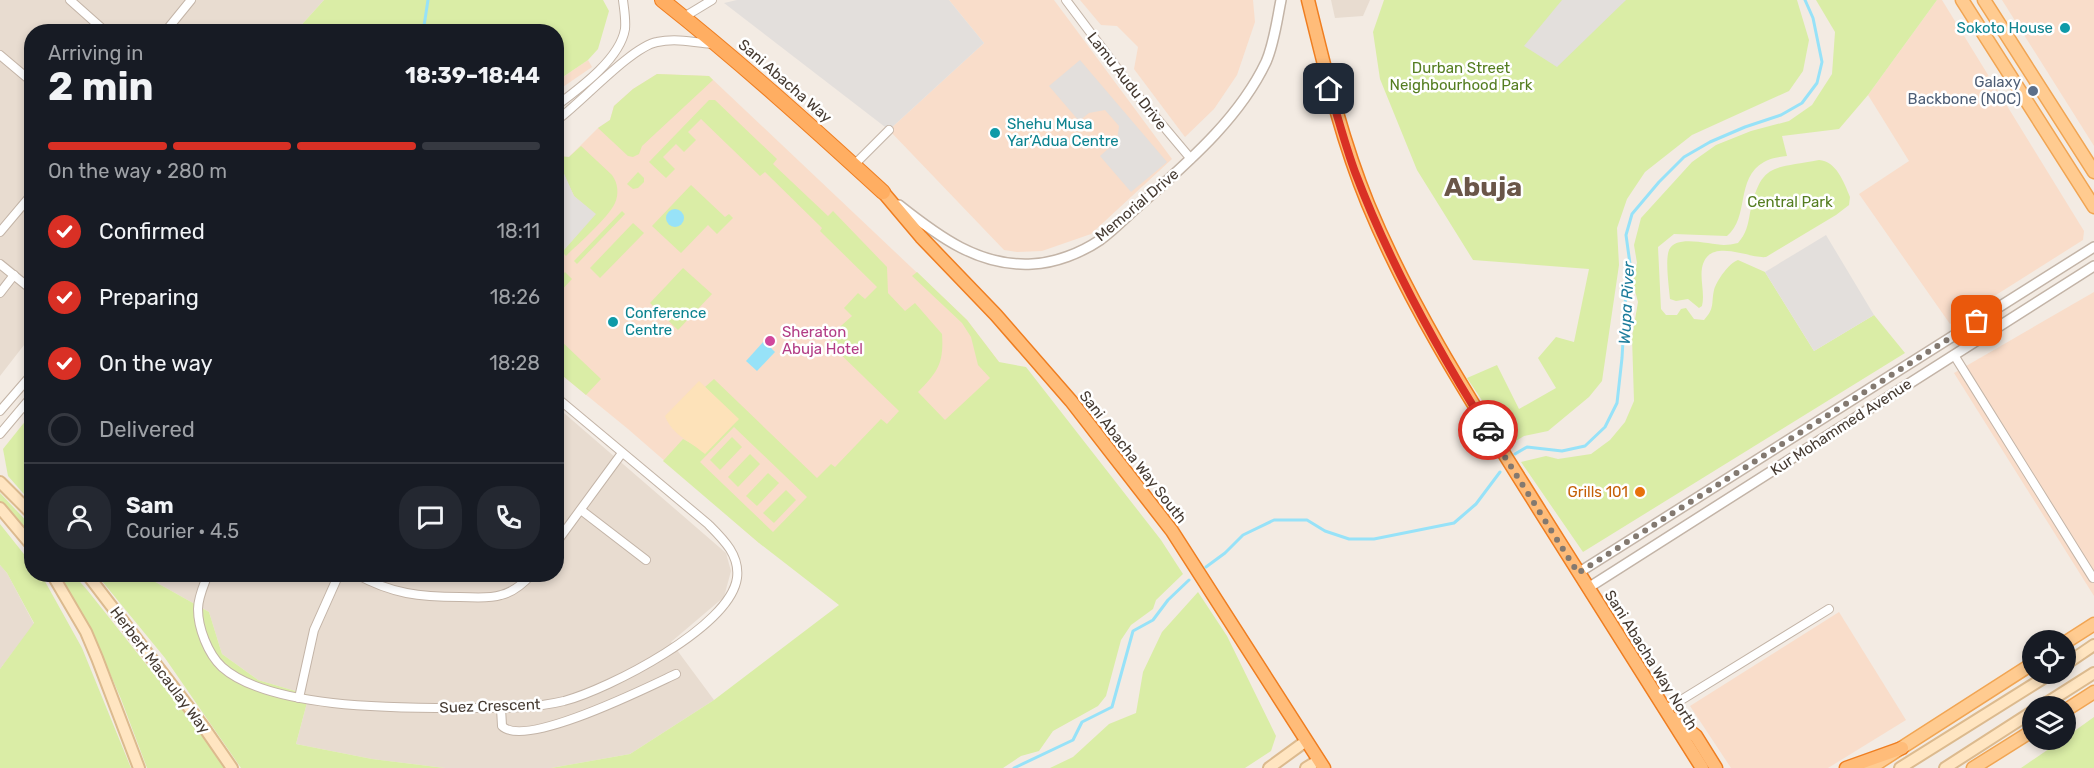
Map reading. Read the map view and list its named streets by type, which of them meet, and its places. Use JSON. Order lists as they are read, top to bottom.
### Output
{
  "streets": {
    "highway": ["Sani Abacha Way", "Sani Abacha Way South", "Sani Abacha Way North"],
    "main road": ["Herbert Macaulay Way"],
    "street": [
      "Lamu Audu Drive",
      "Memorial Drive",
      "Kur Mohammed Avenue",
      "Suez Crescent"
    ]
  },
  "crossings": [
    ["Sani Abacha Way", "Memorial Drive"],
    ["Sani Abacha Way", "Sani Abacha Way South"],
    ["Lamu Audu Drive", "Memorial Drive"],
    ["Memorial Drive", "Sani Abacha Way South"],
    ["Kur Mohammed Avenue", "Sani Abacha Way North"]
  ],
  "districts": ["Abuja"],
  "water": ["Wupa River"],
  "parks": ["Durban Street Neighbourhood Park", "Central Park"],
  "places": [
    "Sokoto House",
    "Galaxy Backbone (NOC)",
    "Shehu Musa Yar’Adua Centre",
    "Conference Centre",
    "Sheraton Abuja Hotel",
    "Grills 101"
  ],
  "page": {
    "heading": ["2 min", "Arriving in", "18:39–18:44"],
    "panel": ["Sam", "Courier · 4.5"],
    "bar": "On the way · 280 m",
    "list": [
      ["Confirmed", "18:11"],
      ["Preparing", "18:26"],
      ["On the way", "18:28"],
      "Delivered"
    ]
  }
}
